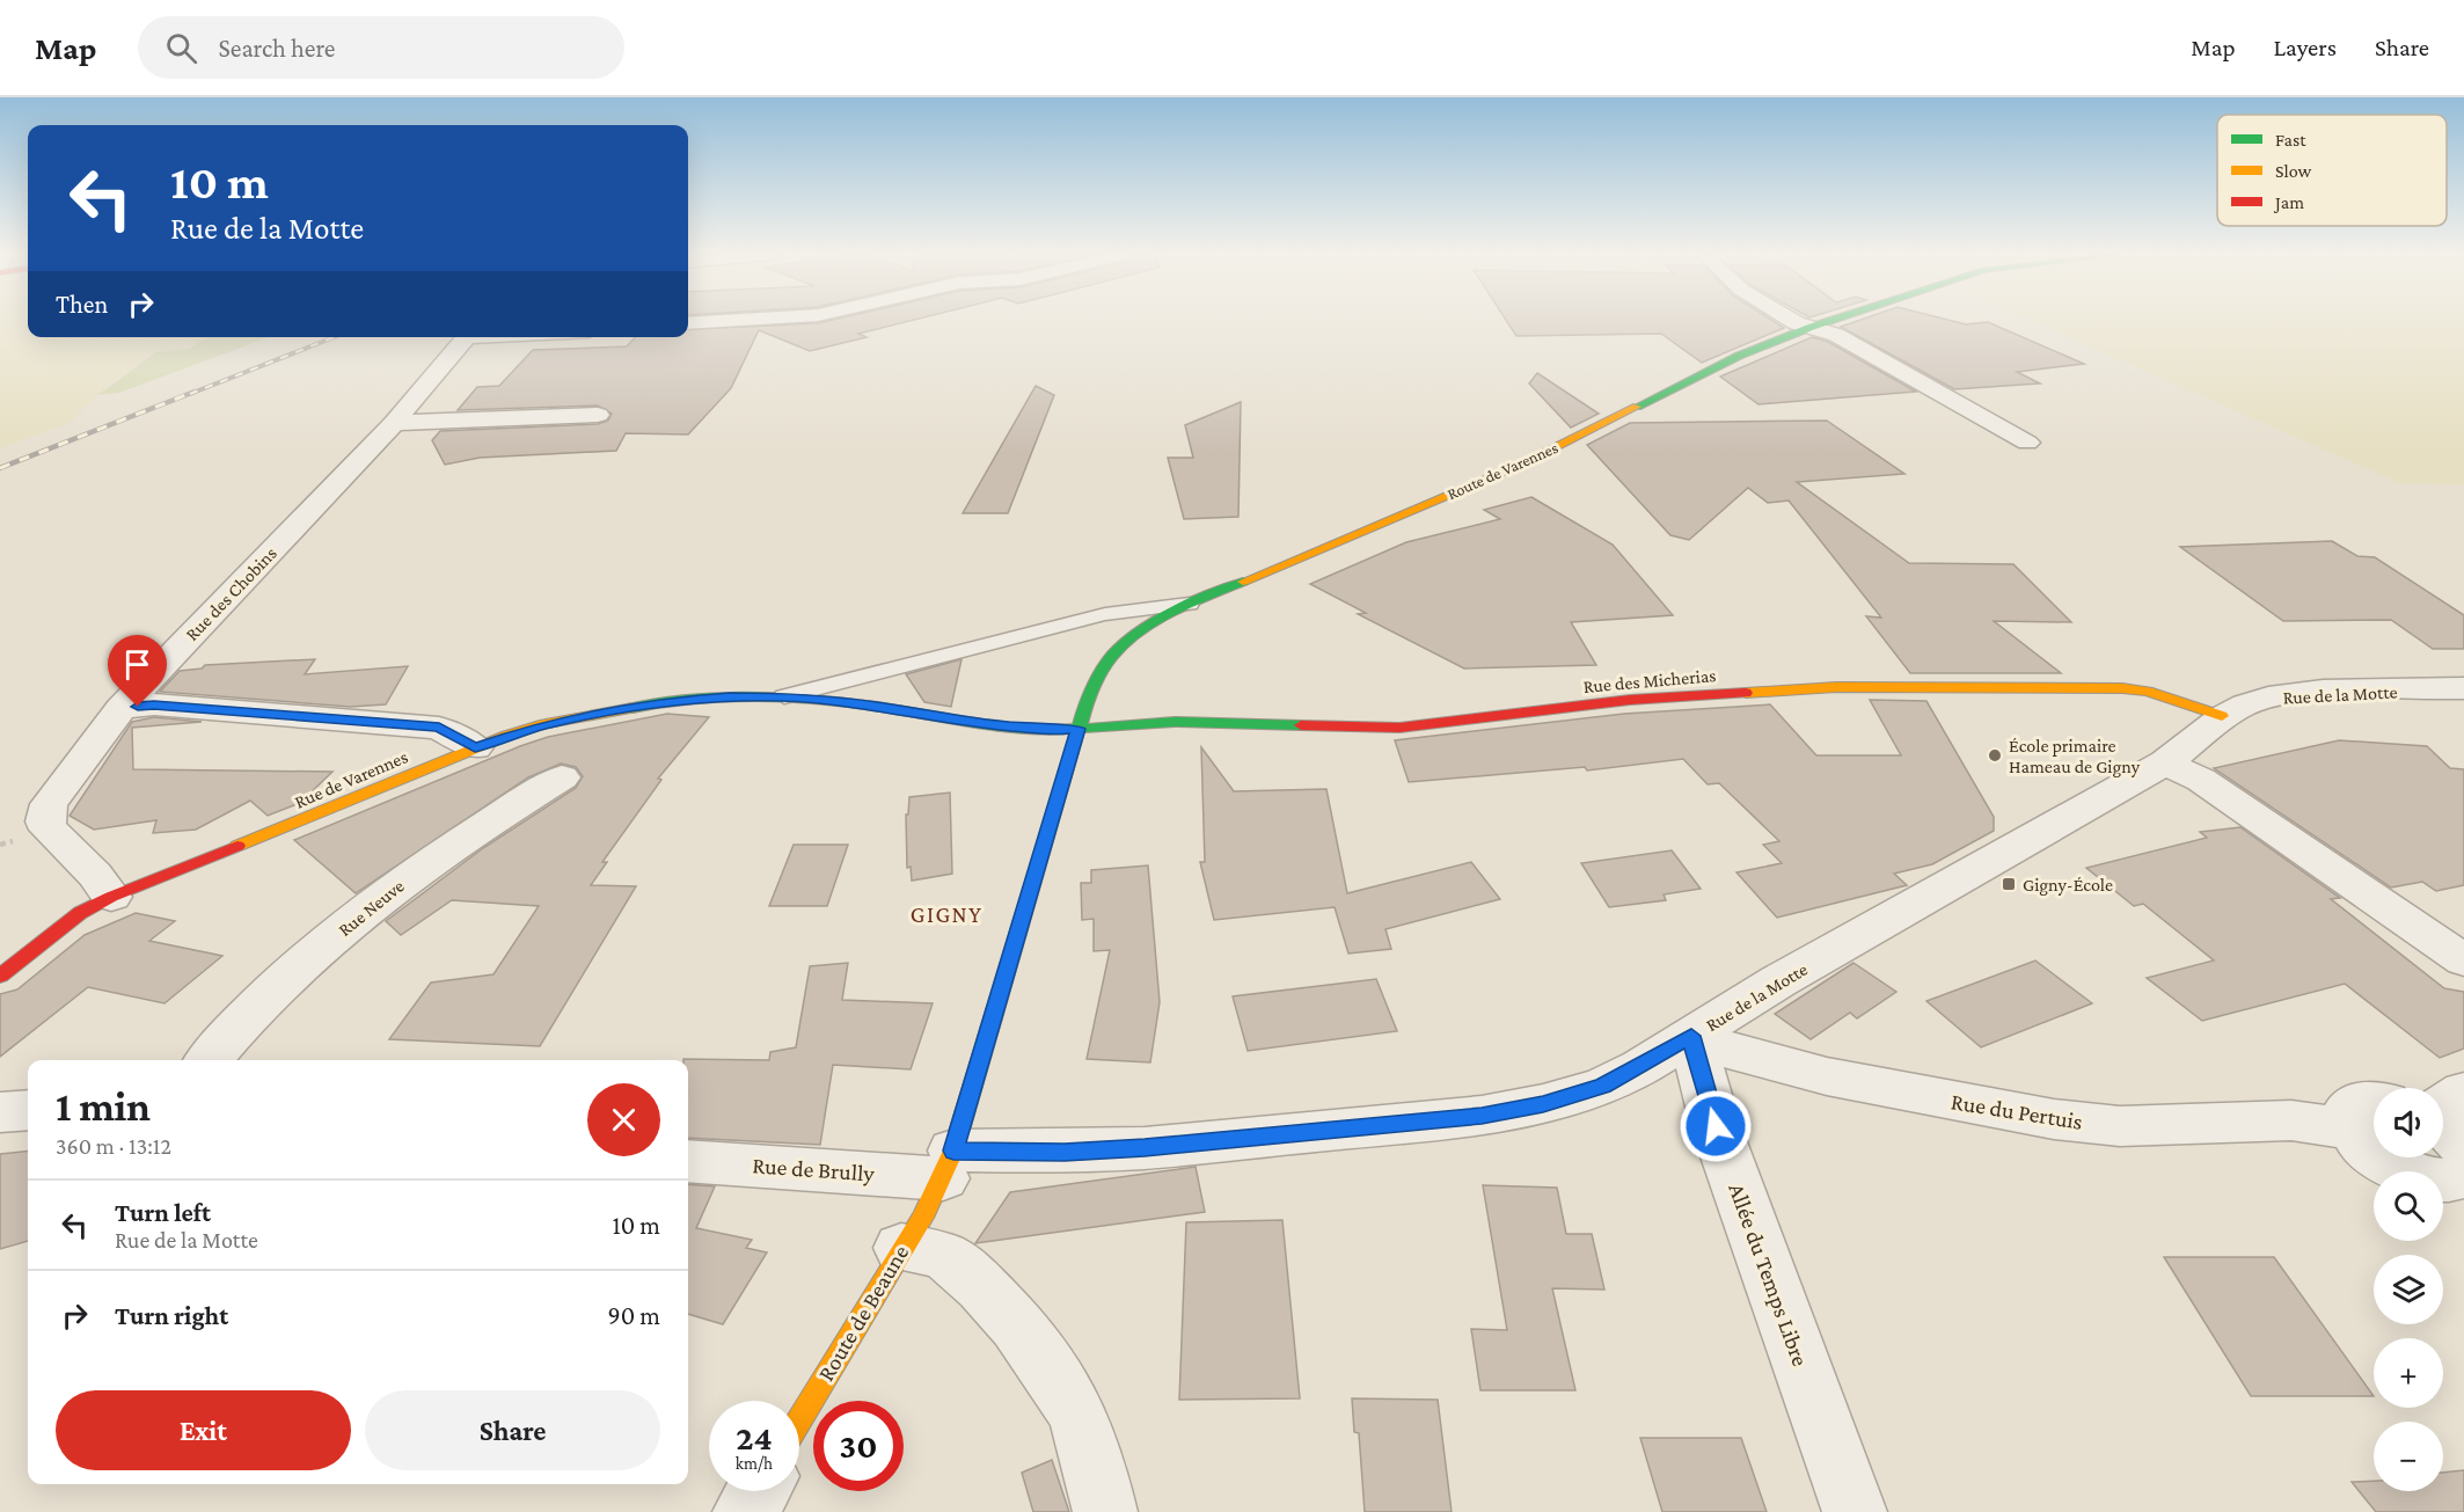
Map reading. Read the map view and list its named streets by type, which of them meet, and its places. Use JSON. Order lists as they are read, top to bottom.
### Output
{
  "streets": {
    "street": [
      "Route de Varennes",
      "Rue des Chobins",
      "Rue des Micherias",
      "Rue de la Motte",
      "Rue de Varennes",
      "Rue Neuve",
      "Rue du Pertuis",
      "Rue de Brully",
      "Allée du Temps Libre",
      "Route de Beaune"
    ]
  },
  "crossings": [
    ["Route de Varennes", "Rue des Micherias"],
    ["Route de Varennes", "Rue de Varennes"],
    ["Route de Varennes", "Route de Beaune"],
    ["Rue des Chobins", "Rue de Varennes"],
    ["Rue des Micherias", "Rue de la Motte"],
    ["Rue des Micherias", "Rue de Varennes"],
    ["Rue des Micherias", "Route de Beaune"],
    ["Rue de la Motte", "Rue du Pertuis"],
    ["Rue de la Motte", "Rue de Brully"],
    ["Rue de la Motte", "Allée du Temps Libre"],
    ["Rue de la Motte", "Route de Beaune"],
    ["Rue de Varennes", "Route de Beaune"],
    ["Rue du Pertuis", "Allée du Temps Libre"],
    ["Rue de Brully", "Route de Beaune"]
  ],
  "districts": ["GIGNY"],
  "places": {
    "other": ["École primaire Hameau de Gigny"],
    "transit": ["Gigny-École"]
  },
  "legend": ["Fast", "Slow", "Jam"],
  "page": {
    "header": "Map",
    "search": "Search here",
    "nav": ["Map", "Layers", "Share"],
    "turn": ["10 m", "Rue de la Motte"],
    "then": "Then",
    "heading": ["1 min", "360 m · 13:12"],
    "map_buttons": ["+", "−"],
    "list": [
      {
        "name": "Turn left",
        "note": "Rue de la Motte",
        "value": "10 m"
      },
      {
        "name": "Turn right",
        "value": "90 m"
      }
    ],
    "buttons": ["Exit", "Share"],
    "speed": "24 km/h",
    "limit": "30"
  }
}
